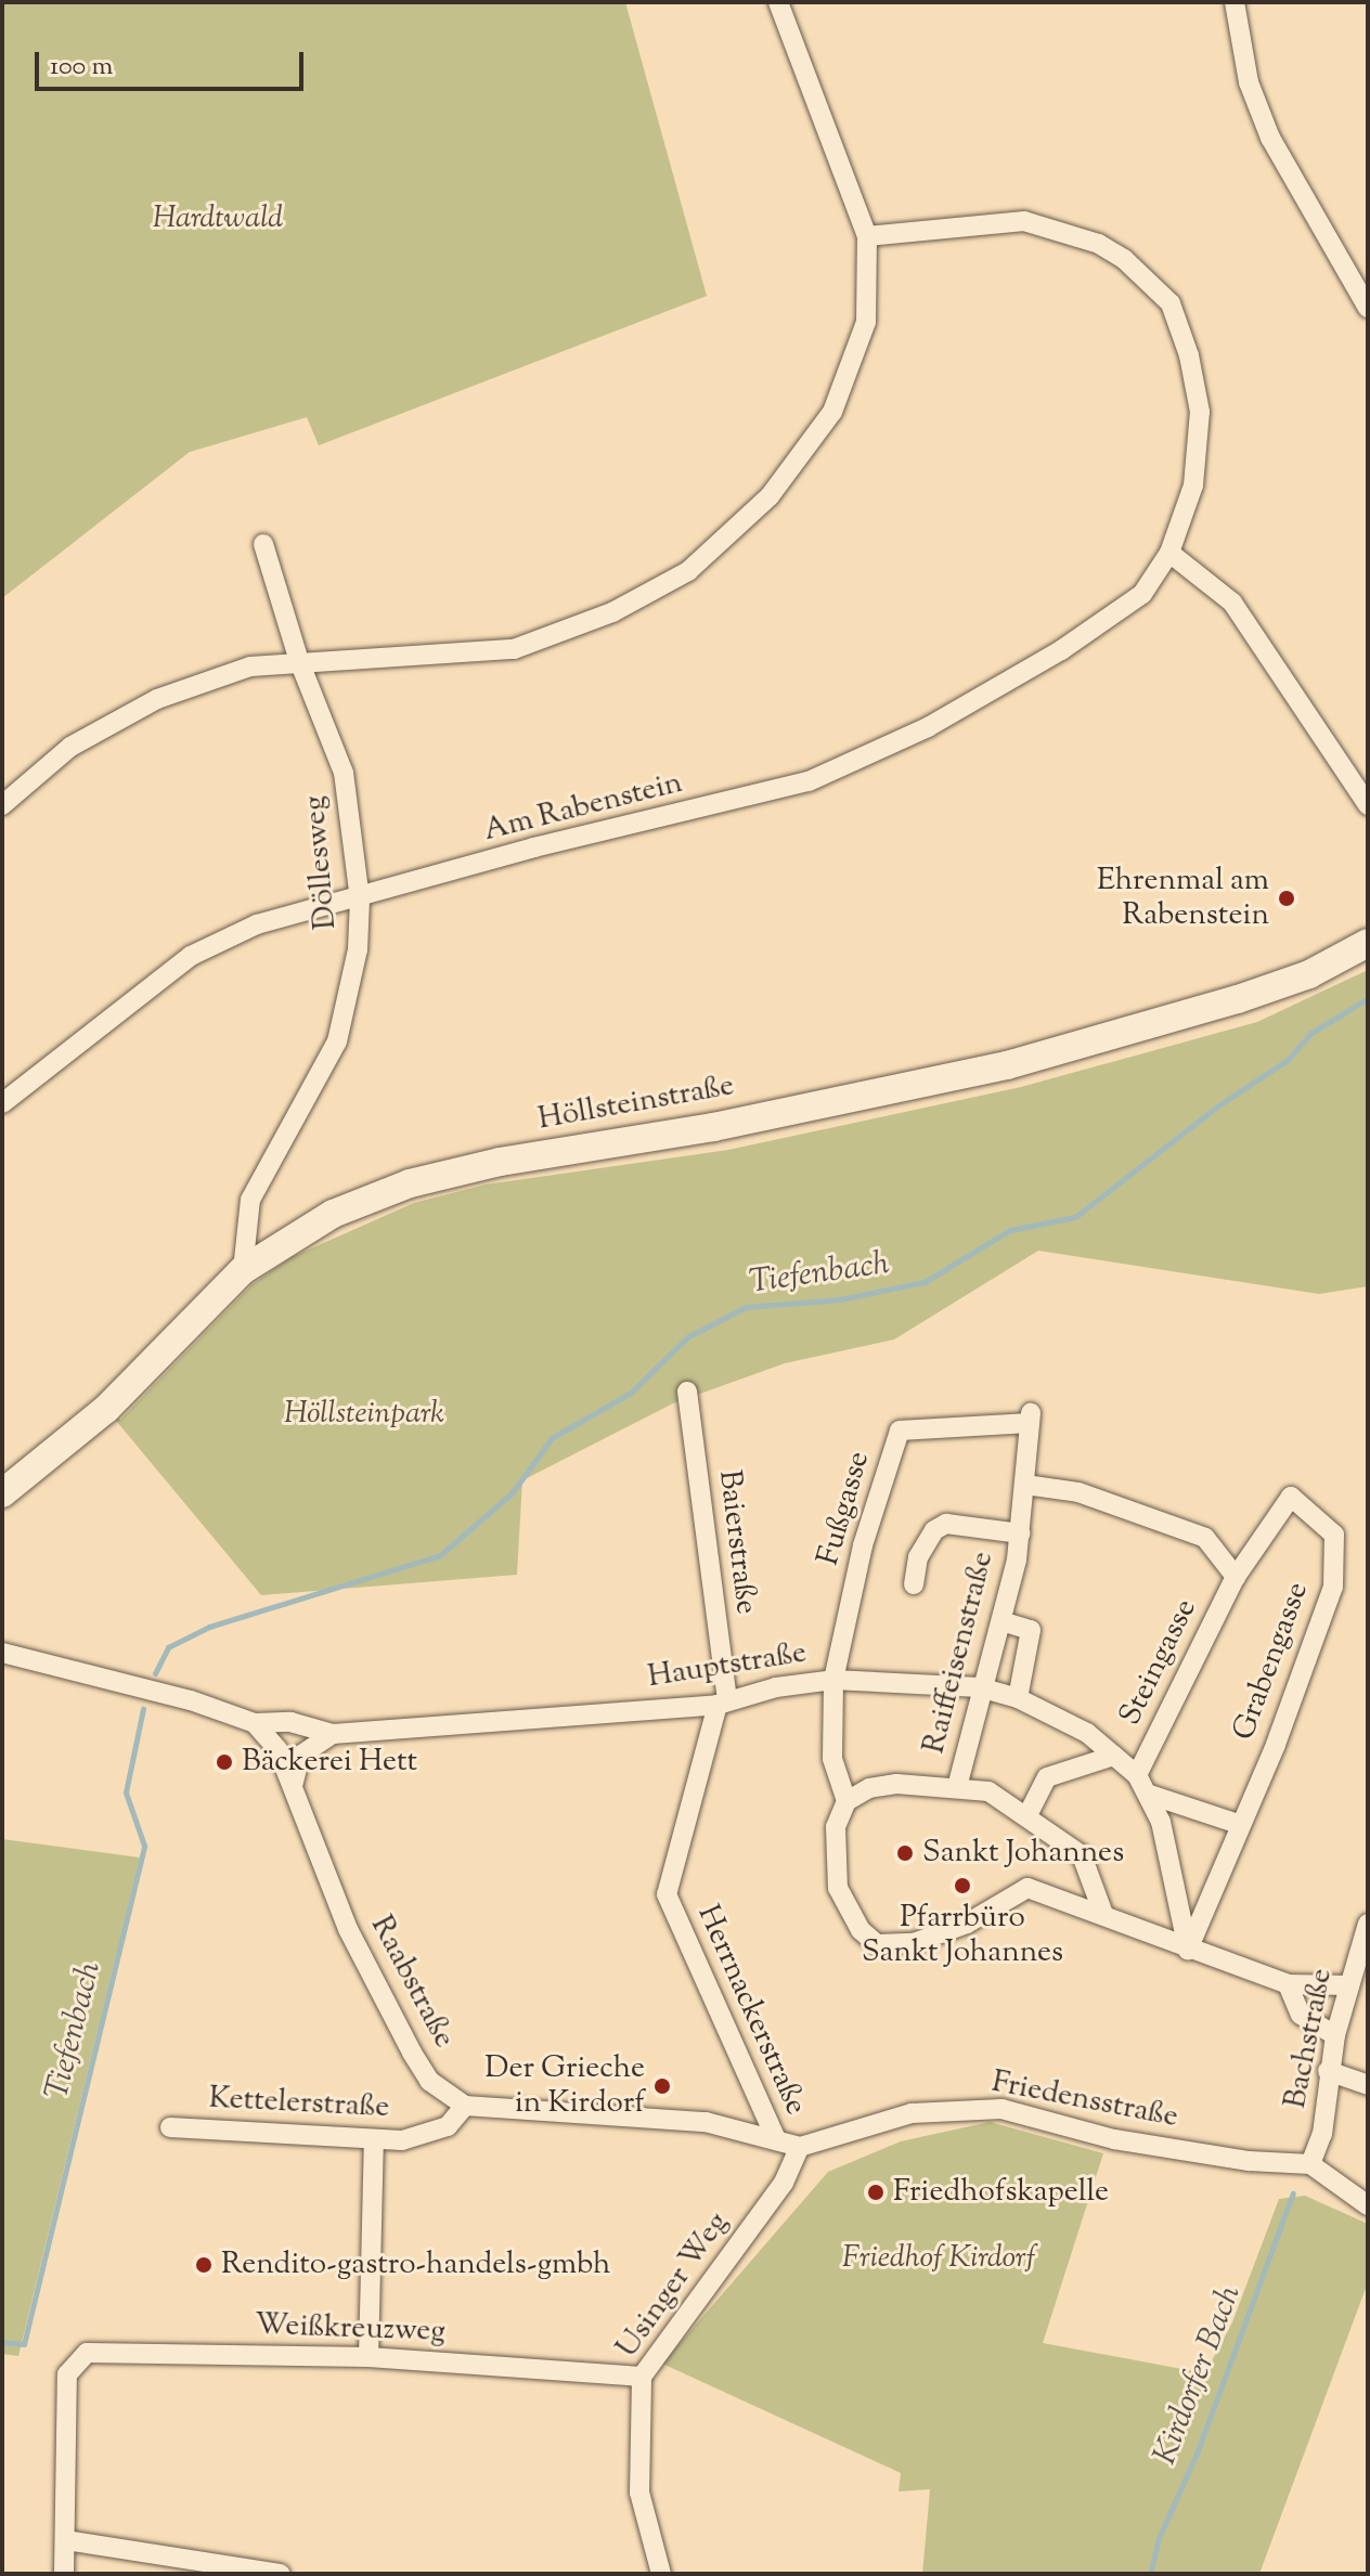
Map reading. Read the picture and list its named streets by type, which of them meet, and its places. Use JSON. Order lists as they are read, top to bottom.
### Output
{
  "streets": {
    "street": [
      "Am Rabenstein",
      "Döllesweg",
      "Höllsteinstraße",
      "Fußgasse",
      "Baierstraße",
      "Raiffeisenstraße",
      "Grabengasse",
      "Steingasse",
      "Hauptstraße",
      "Raabstraße",
      "Herrnackerstraße",
      "Bachstraße",
      "Friedensstraße",
      "Kettelerstraße",
      "Usinger Weg",
      "Weißkreuzweg"
    ]
  },
  "crossings": [
    ["Am Rabenstein", "Döllesweg"],
    ["Döllesweg", "Höllsteinstraße"],
    ["Fußgasse", "Raiffeisenstraße"],
    ["Fußgasse", "Hauptstraße"],
    ["Baierstraße", "Hauptstraße"],
    ["Baierstraße", "Herrnackerstraße"],
    ["Raiffeisenstraße", "Hauptstraße"],
    ["Grabengasse", "Steingasse"],
    ["Grabengasse", "Hauptstraße"],
    ["Steingasse", "Hauptstraße"],
    ["Hauptstraße", "Raabstraße"],
    ["Hauptstraße", "Herrnackerstraße"],
    ["Raabstraße", "Kettelerstraße"],
    ["Bachstraße", "Friedensstraße"],
    ["Friedensstraße", "Usinger Weg"],
    ["Usinger Weg", "Weißkreuzweg"]
  ],
  "water": ["Tiefenbach", "Kirdorfer Bach"],
  "parks": ["Hardtwald", "Höllsteinpark", "Friedhof Kirdorf"],
  "places": [
    "Ehrenmal am Rabenstein",
    "Bäckerei Hett",
    "Sankt Johannes",
    "Pfarrbüro Sankt Johannes",
    "Der Grieche in Kirdorf",
    "Friedhofskapelle",
    "Rendito-gastro-handels-gmbh"
  ],
  "scale_bar": "100 m"
}
